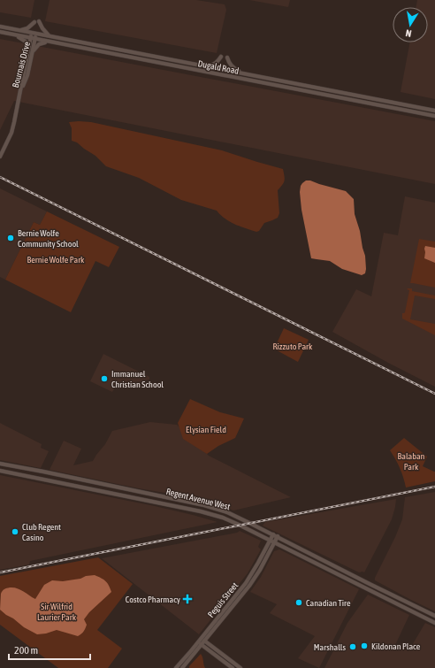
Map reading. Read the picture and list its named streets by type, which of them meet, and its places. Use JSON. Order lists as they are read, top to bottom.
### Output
{
  "streets": {
    "main road": [
      "Bournais Drive",
      "Dugald Road",
      "Regent Avenue West",
      "Peguis Street"
    ]
  },
  "crossings": [
    ["Bournais Drive", "Dugald Road"],
    ["Regent Avenue West", "Peguis Street"]
  ],
  "parks": [
    "Bernie Wolfe Park",
    "Rizzuto Park",
    "Elysian Field",
    "Balaban Park",
    "Sir Wilfrid Laurier Park"
  ],
  "places": {
    "other": [
      "Bernie Wolfe Community School",
      "Immanuel Christian School",
      "Club Regent Casino",
      "Canadian Tire",
      "Kildonan Place",
      "Marshalls"
    ],
    "health": ["Costco Pharmacy"]
  },
  "scale_bar": "200 m",
  "north": "bottom"
}
